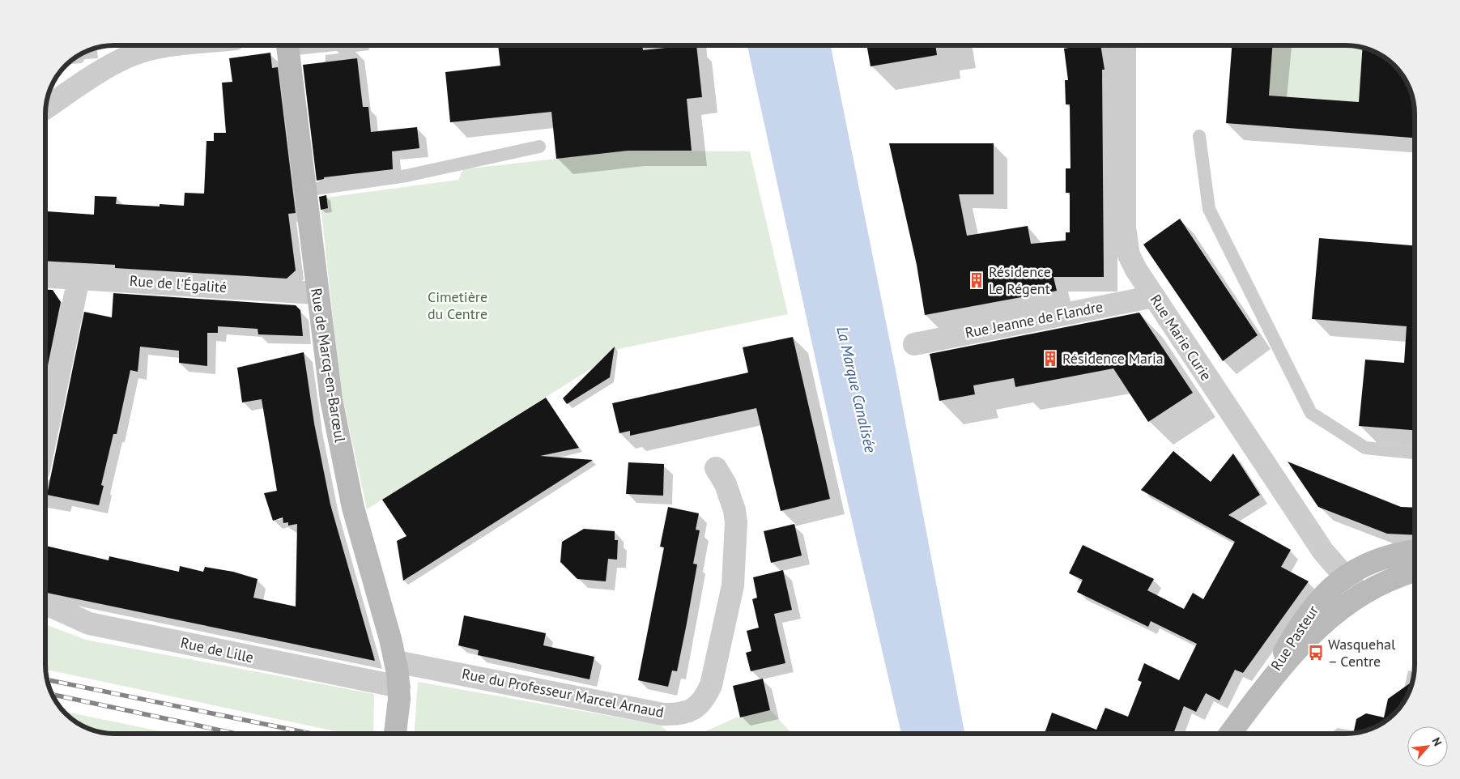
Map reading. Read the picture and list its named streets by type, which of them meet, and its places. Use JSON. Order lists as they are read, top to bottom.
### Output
{
  "streets": {
    "street": [
      "Rue de l'Égalité",
      "Rue Jeanne de Flandre",
      "Rue Marie Curie",
      "Rue de Marcq-en-Barœul",
      "Rue Pasteur",
      "Rue de Lille",
      "Rue du Professeur Marcel Arnaud"
    ]
  },
  "crossings": [
    ["Rue de l'Égalité", "Rue de Marcq-en-Barœul"],
    ["Rue Jeanne de Flandre", "Rue Marie Curie"],
    ["Rue Marie Curie", "Rue Pasteur"],
    ["Rue de Marcq-en-Barœul", "Rue de Lille"],
    ["Rue de Marcq-en-Barœul", "Rue du Professeur Marcel Arnaud"]
  ],
  "water": ["La Marque Canalisée"],
  "parks": ["Cimetière du Centre"],
  "places": {
    "building": ["Résidence Le Régent", "Résidence Maria"],
    "bus stop": ["Wasquehal – Centre"]
  },
  "north": "top right"
}
